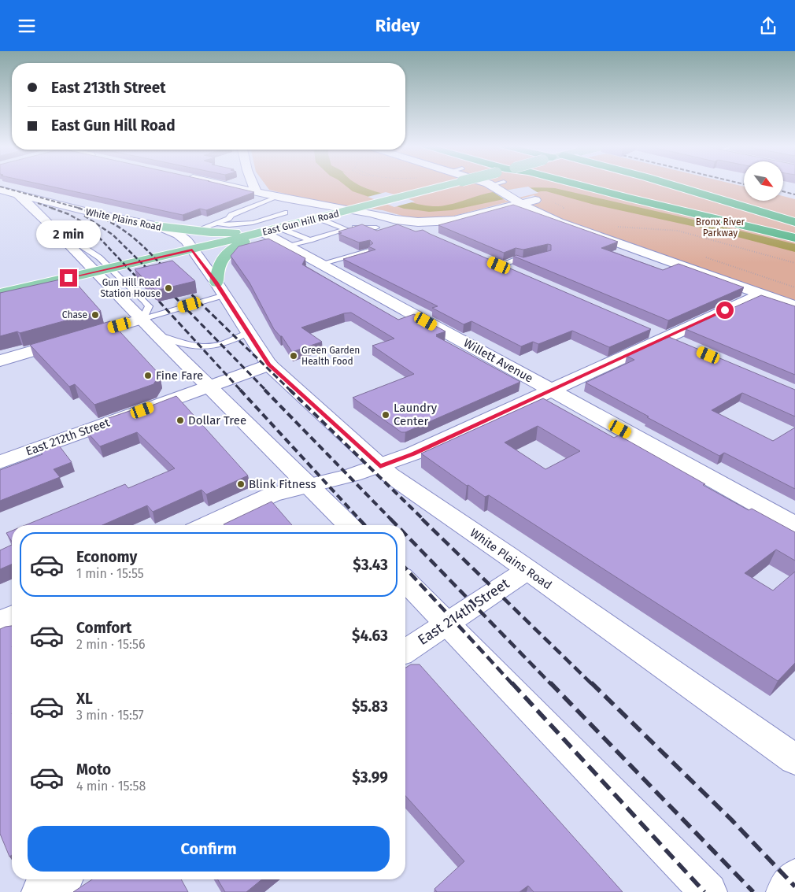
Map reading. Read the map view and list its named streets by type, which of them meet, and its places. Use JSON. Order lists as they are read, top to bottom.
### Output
{
  "streets": {
    "main road": ["East Gun Hill Road"],
    "street": [
      "White Plains Road",
      "Willett Avenue",
      "East 212th Street",
      "East 214th Street"
    ]
  },
  "crossings": [
    ["White Plains Road", "East Gun Hill Road"],
    ["White Plains Road", "East 212th Street"],
    ["White Plains Road", "East 214th Street"],
    ["East Gun Hill Road", "Willett Avenue"]
  ],
  "parks": ["Bronx River Parkway"],
  "places": [
    "Gun Hill Road Station House",
    "Chase",
    "Green Garden Health Food",
    "Fine Fare",
    "Laundry Center",
    "Dollar Tree",
    "Blink Fitness"
  ],
  "north": "bottom right",
  "page": {
    "header": "Ridey",
    "banner": ["East 213th Street", "East Gun Hill Road"],
    "bubble": "2 min",
    "list": [
      {
        "name": "Economy",
        "note": "1 min · 15:55",
        "value": "$3.43"
      },
      {
        "name": "Comfort",
        "note": "2 min · 15:56",
        "value": "$4.63"
      },
      {
        "name": "XL",
        "note": "3 min · 15:57",
        "value": "$5.83"
      },
      {
        "name": "Moto",
        "note": "4 min · 15:58",
        "value": "$3.99"
      }
    ],
    "buttons": "Confirm"
  }
}
